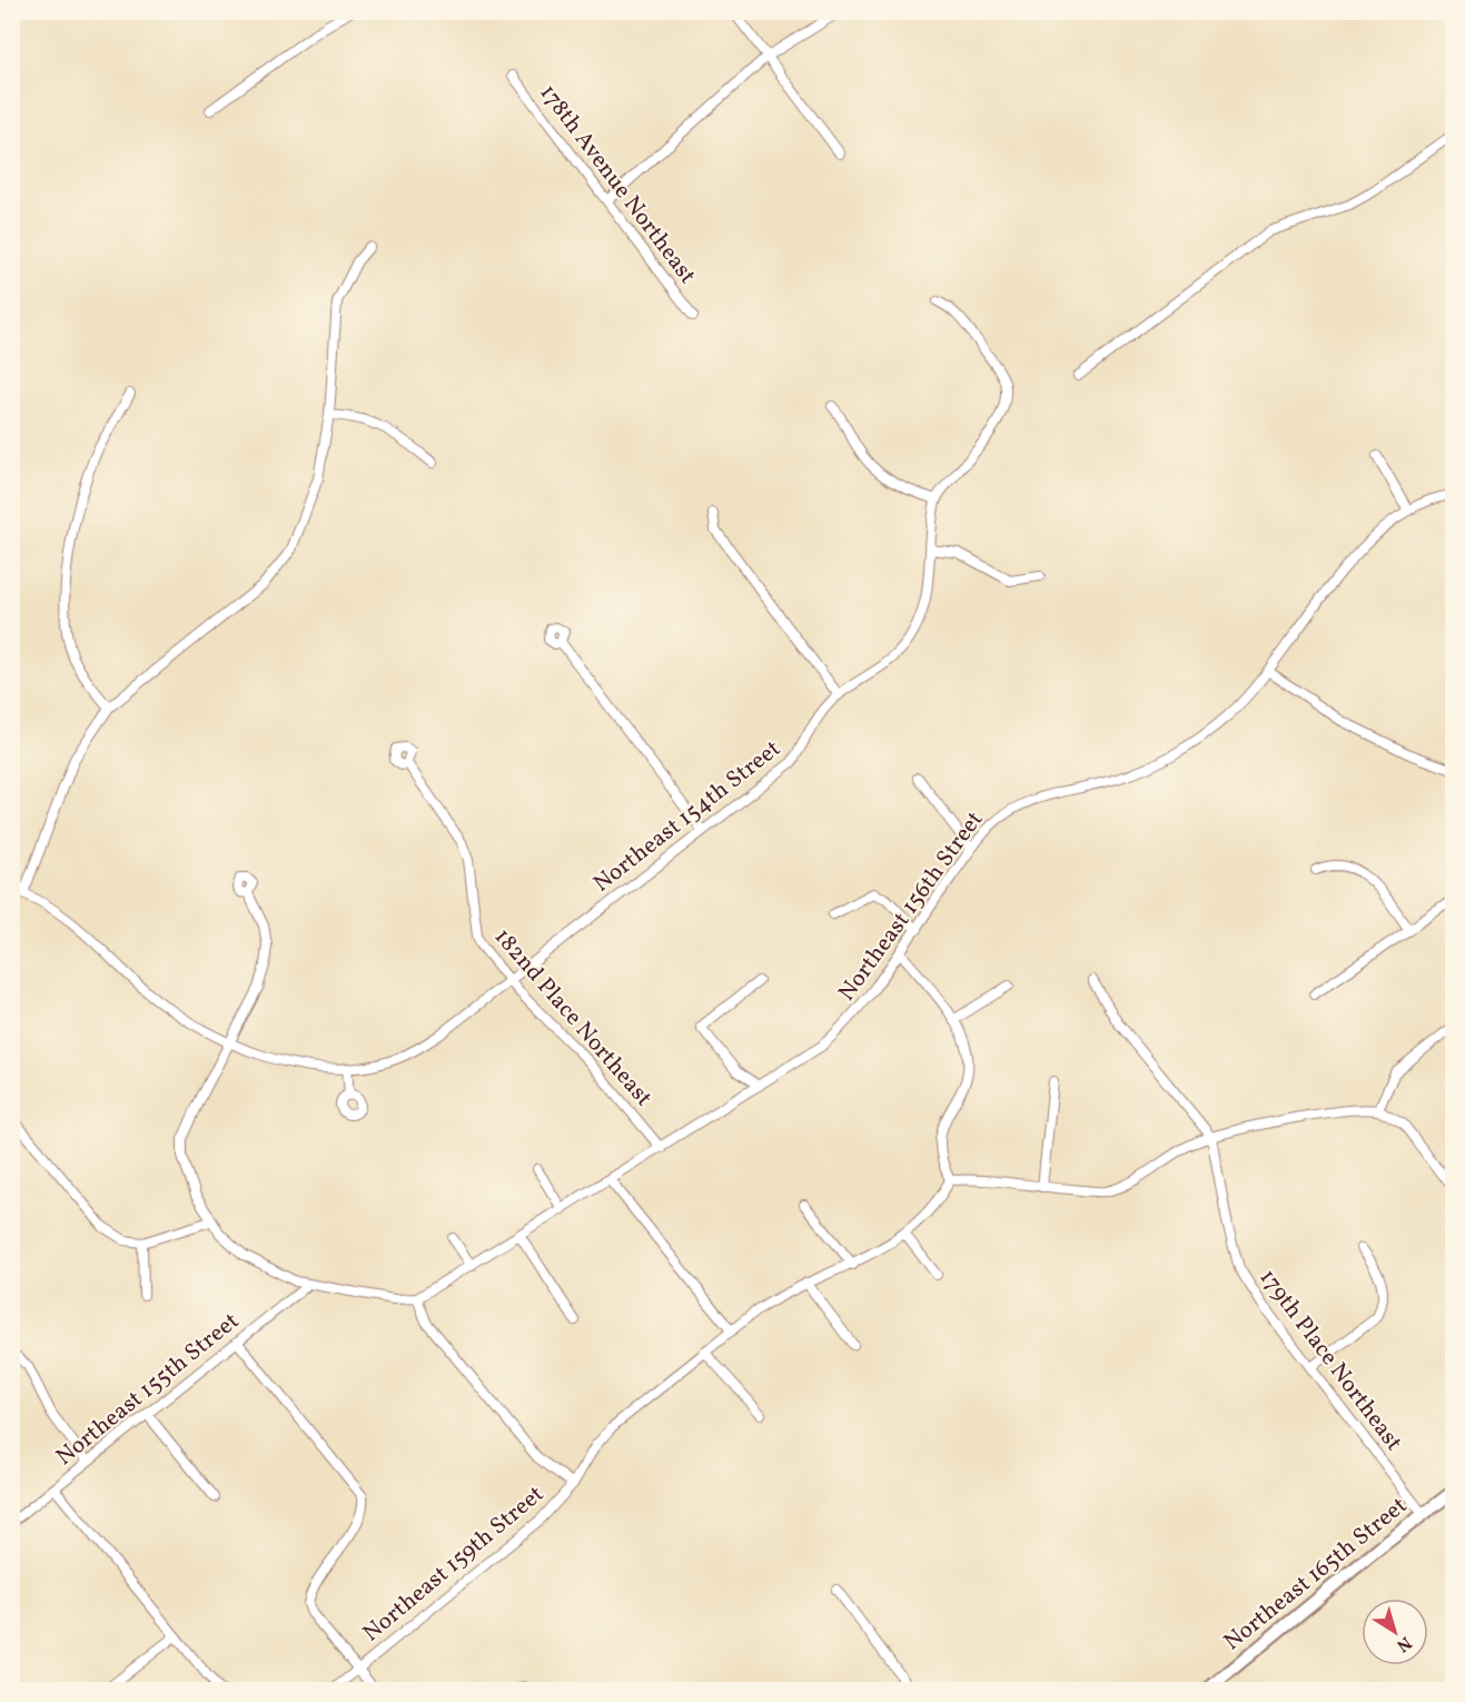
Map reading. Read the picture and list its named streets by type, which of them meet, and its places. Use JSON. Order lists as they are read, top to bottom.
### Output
{
  "streets": {
    "street": [
      "178th Avenue Northeast",
      "Northeast 154th Street",
      "Northeast 156th Street",
      "182nd Place Northeast",
      "179th Place Northeast",
      "Northeast 155th Street",
      "Northeast 159th Street",
      "Northeast 165th Street"
    ]
  },
  "crossings": [
    ["Northeast 154th Street", "182nd Place Northeast"],
    ["Northeast 156th Street", "182nd Place Northeast"],
    ["179th Place Northeast", "Northeast 165th Street"]
  ],
  "north": "bottom right"
}
